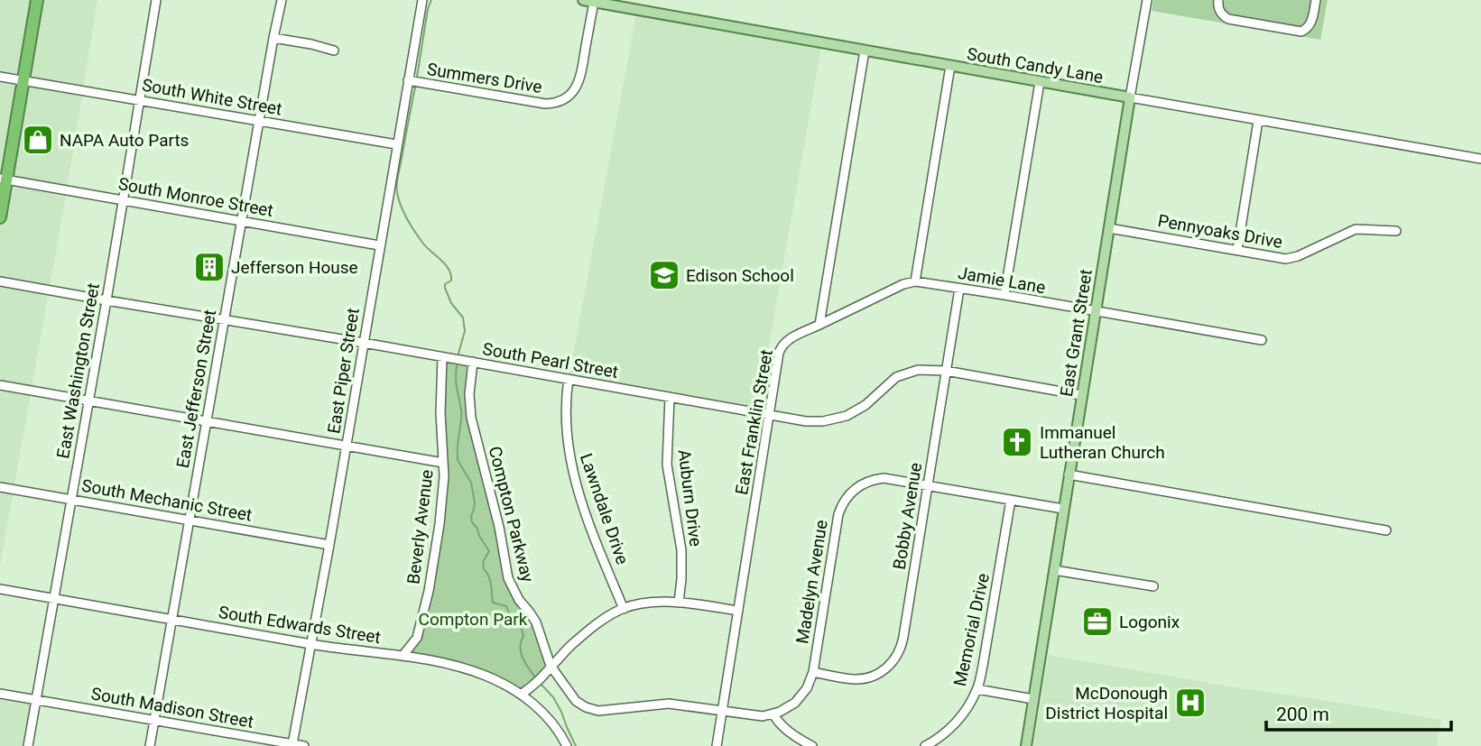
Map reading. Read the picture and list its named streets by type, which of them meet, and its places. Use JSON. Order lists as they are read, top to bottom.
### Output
{
  "streets": {
    "main road": ["South Candy Lane", "East Grant Street"],
    "street": [
      "Summers Drive",
      "South White Street",
      "South Monroe Street",
      "Pennyoaks Drive",
      "Jamie Lane",
      "South Pearl Street",
      "East Washington Street",
      "East Piper Street",
      "East Jefferson Street",
      "East Franklin Street",
      "Auburn Drive",
      "South Mechanic Street",
      "Lawndale Drive",
      "Compton Parkway",
      "Bobby Avenue",
      "Beverly Avenue",
      "Madelyn Avenue",
      "South Edwards Street",
      "Memorial Drive",
      "South Madison Street"
    ]
  },
  "crossings": [
    ["South Candy Lane", "Summers Drive"],
    ["South Candy Lane", "East Grant Street"],
    ["Summers Drive", "East Piper Street"],
    ["South White Street", "East Washington Street"],
    ["South White Street", "East Piper Street"],
    ["South White Street", "East Jefferson Street"],
    ["South Monroe Street", "East Washington Street"],
    ["South Monroe Street", "East Piper Street"],
    ["South Monroe Street", "East Jefferson Street"],
    ["Pennyoaks Drive", "East Grant Street"],
    ["Jamie Lane", "East Grant Street"],
    ["Jamie Lane", "Bobby Avenue"],
    ["East Grant Street", "South Pearl Street"],
    ["East Grant Street", "Madelyn Avenue"],
    ["South Pearl Street", "East Washington Street"],
    ["South Pearl Street", "East Piper Street"],
    ["South Pearl Street", "East Jefferson Street"],
    ["South Pearl Street", "East Franklin Street"],
    ["South Pearl Street", "Auburn Drive"],
    ["South Pearl Street", "Lawndale Drive"],
    ["South Pearl Street", "Compton Parkway"],
    ["South Pearl Street", "Bobby Avenue"],
    ["South Pearl Street", "Beverly Avenue"],
    ["East Washington Street", "South Mechanic Street"],
    ["East Washington Street", "South Edwards Street"],
    ["East Washington Street", "South Madison Street"],
    ["East Piper Street", "South Mechanic Street"],
    ["East Piper Street", "South Edwards Street"],
    ["East Piper Street", "South Madison Street"],
    ["East Jefferson Street", "South Mechanic Street"],
    ["East Jefferson Street", "South Edwards Street"],
    ["East Jefferson Street", "South Madison Street"],
    ["Bobby Avenue", "Madelyn Avenue"],
    ["Beverly Avenue", "South Edwards Street"],
    ["Madelyn Avenue", "Memorial Drive"]
  ],
  "parks": ["Compton Park"],
  "places": {
    "shop": ["NAPA Auto Parts"],
    "building": ["Jefferson House"],
    "school or university": ["Edison School"],
    "church": ["Immanuel Lutheran Church"],
    "office": ["Logonix"],
    "hospital": ["McDonough District Hospital"]
  },
  "scale_bar": "200 m"
}
